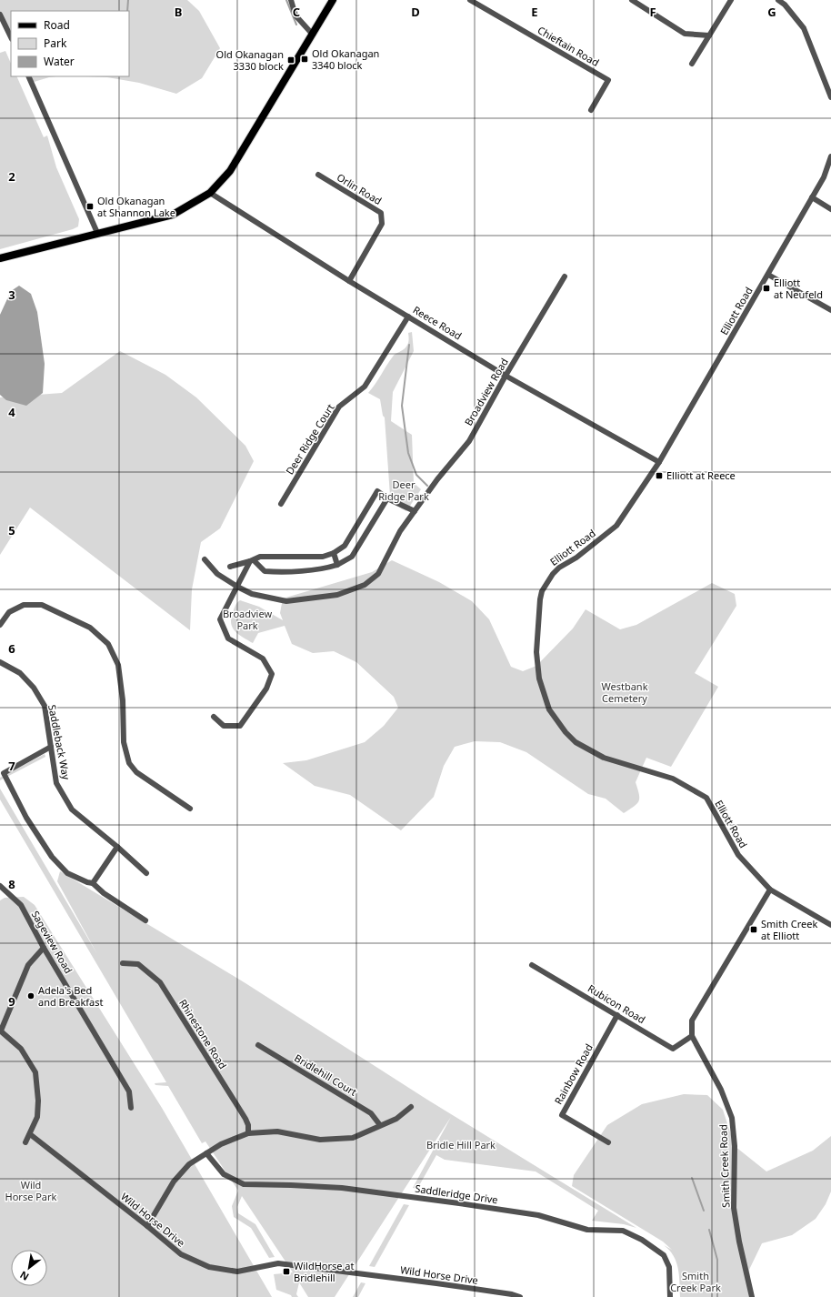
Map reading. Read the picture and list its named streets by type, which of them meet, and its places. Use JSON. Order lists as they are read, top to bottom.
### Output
{
  "streets": {
    "street": [
      "Chieftain Road",
      "Orlin Road",
      "Elliott Road",
      "Reece Road",
      "Broadview Road",
      "Deer Ridge Court",
      "Saddleback Way",
      "Sageview Road",
      "Rubicon Road",
      "Rhinestone Road",
      "Rainbow Road",
      "Bridlehill Court",
      "Smith Creek Road",
      "Saddleridge Drive",
      "Wild Horse Drive"
    ]
  },
  "crossings": [
    ["Orlin Road", "Reece Road"],
    ["Elliott Road", "Reece Road"],
    ["Reece Road", "Broadview Road"],
    ["Reece Road", "Deer Ridge Court"],
    ["Rubicon Road", "Rainbow Road"],
    ["Rubicon Road", "Smith Creek Road"]
  ],
  "parks": [
    "Deer Ridge Park",
    "Broadview Park",
    "Westbank Cemetery",
    "Bridle Hill Park",
    "Wild Horse Park",
    "Smith Creek Park"
  ],
  "places": {
    "transit": [
      "Old Okanagan 3340 block",
      "Old Okanagan 3330 block",
      "Old Okanagan at Shannon Lake",
      "Elliott at Neufeld",
      "Elliott at Reece",
      "Smith Creek at Elliott",
      "WildHorse at Bridlehill"
    ],
    "other": ["Adela's Bed and Breakfast"]
  },
  "legend": ["Road", "Park", "Water"],
  "north": "bottom left",
  "grid": {
    "columns": [
      "B",
      "C",
      "D",
      "E",
      "F",
      "G"
    ],
    "rows": [
      "2",
      "3",
      "4",
      "5",
      "6",
      "7",
      "8",
      "9"
    ]
  }
}
